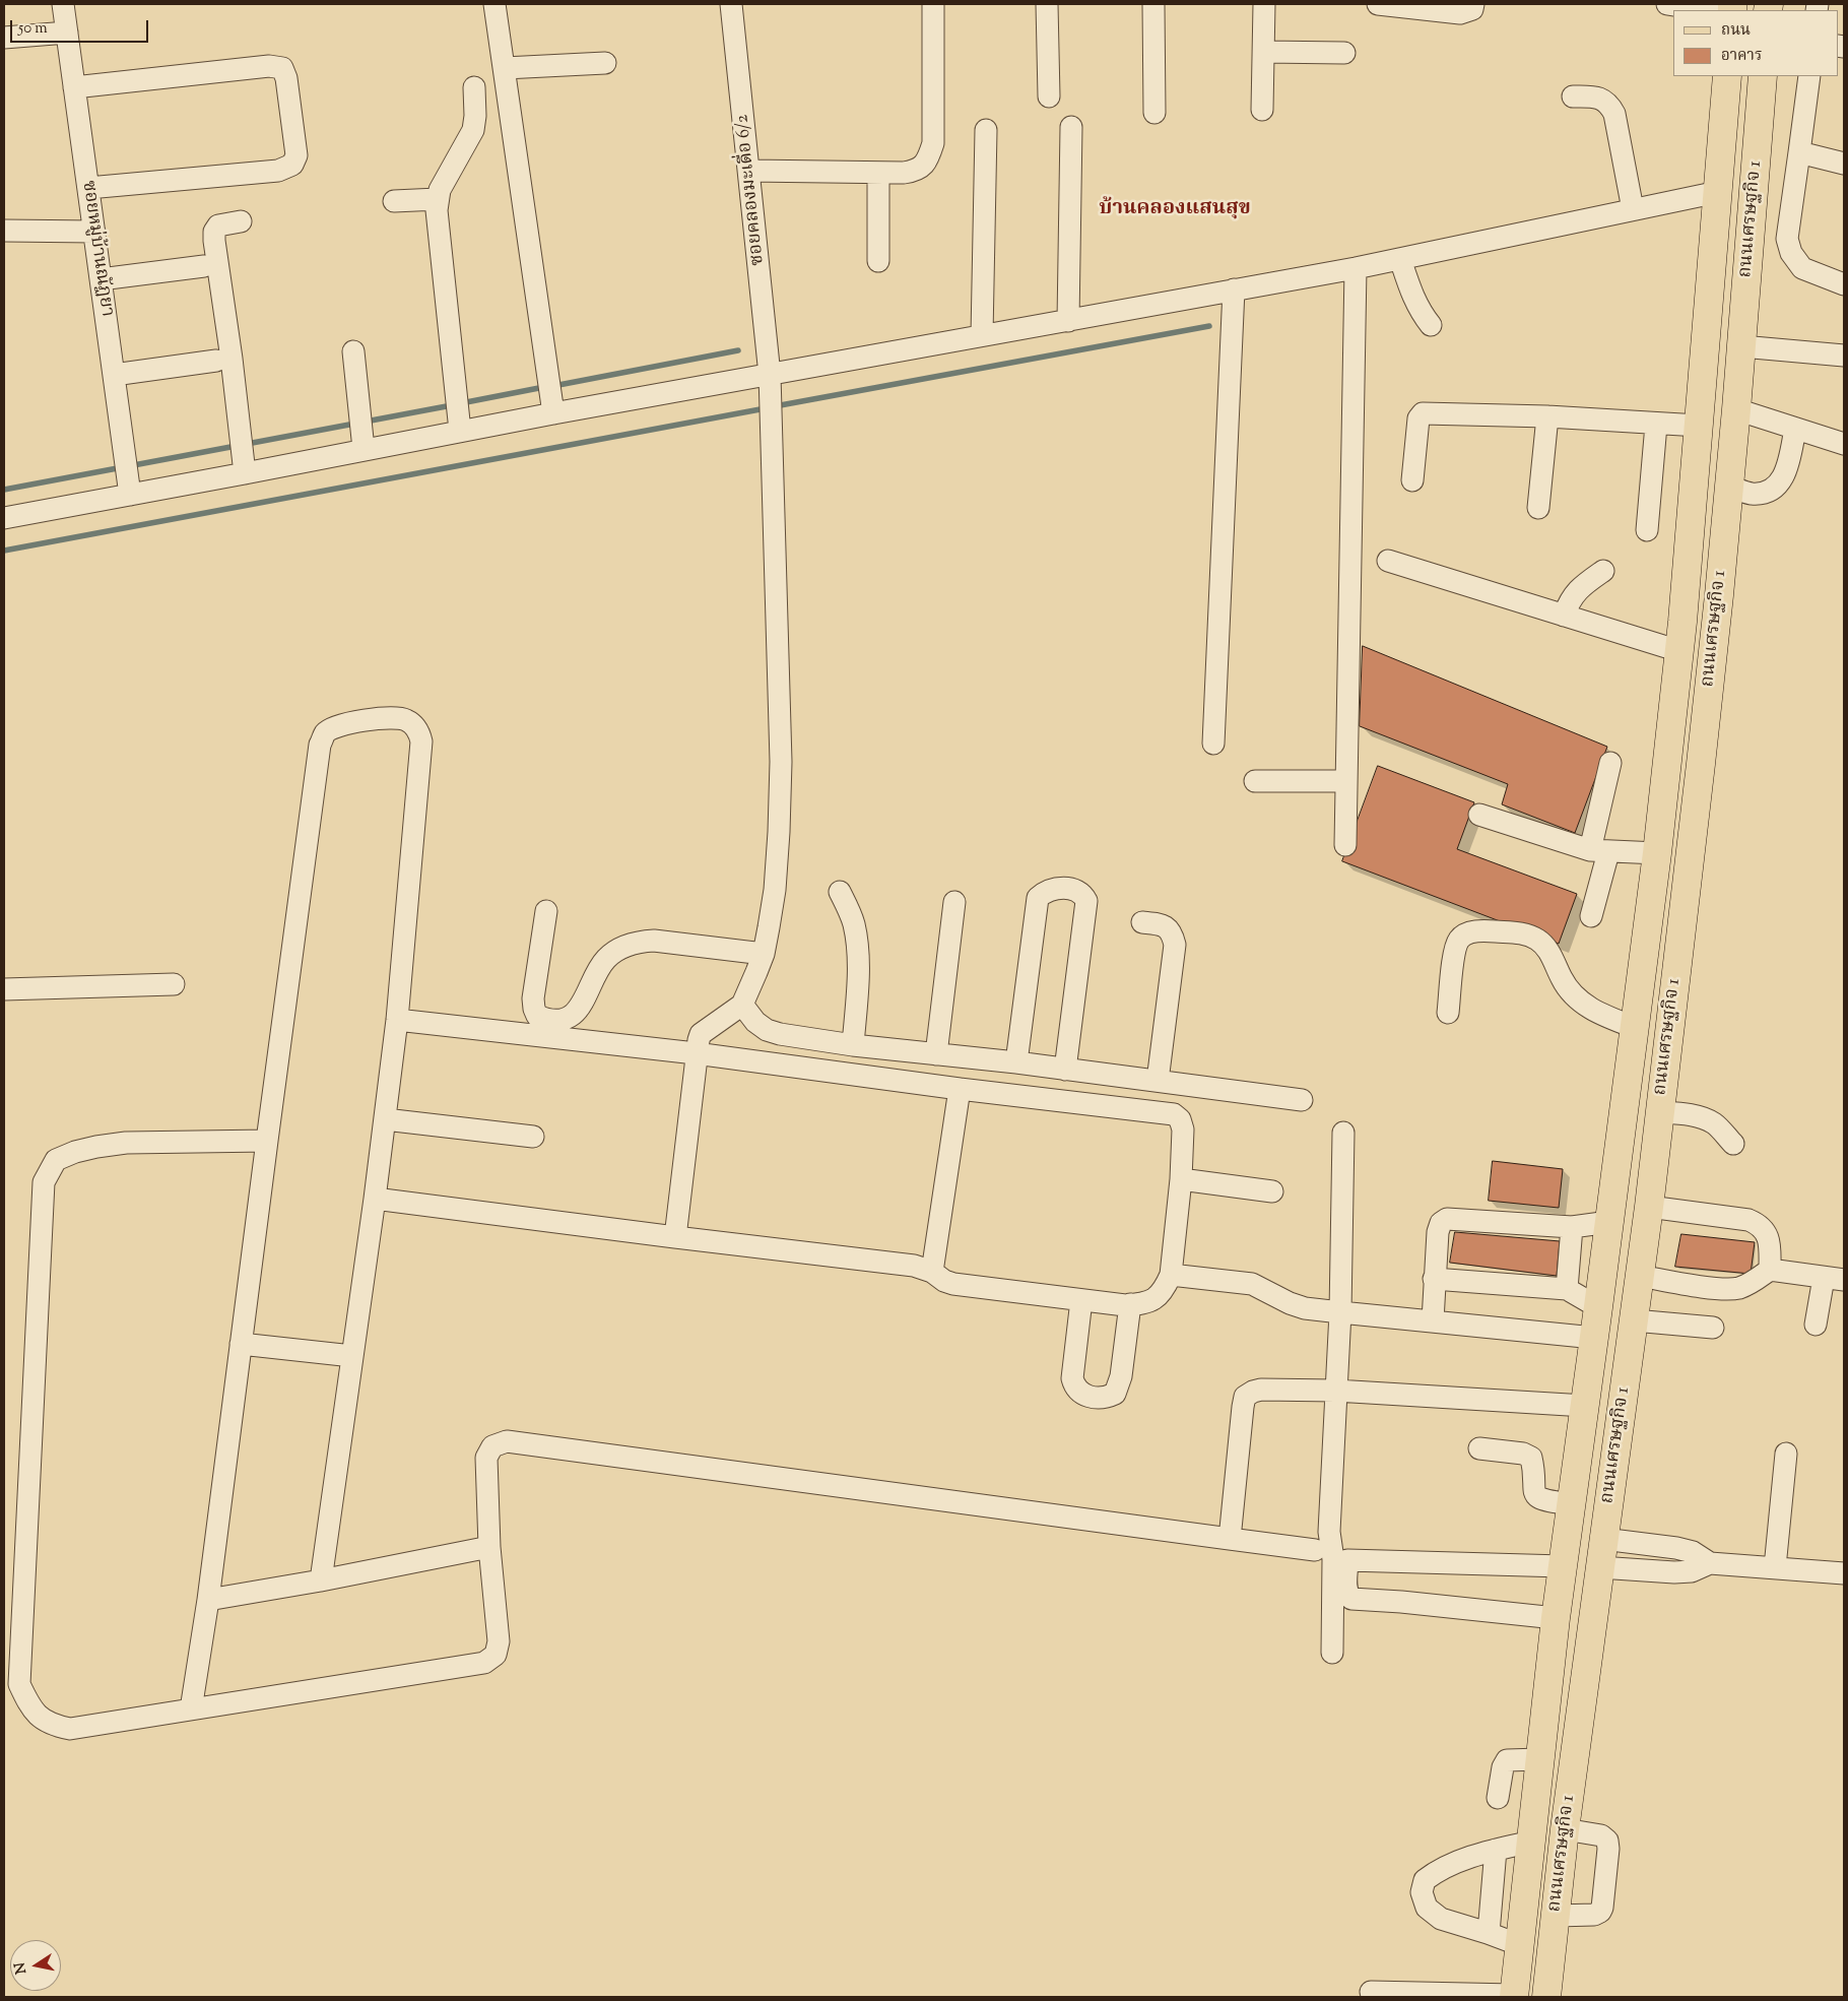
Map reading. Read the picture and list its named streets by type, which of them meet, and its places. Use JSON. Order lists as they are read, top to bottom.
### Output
{
  "streets": {
    "main road": ["ถนนเศรษฐกิจ 1"],
    "street": ["ซอยคลองมะเดื่อ 6/2", "ซอยหมู่บ้านณัฏยา"]
  },
  "districts": ["บ้านคลองแสนสุข"],
  "legend": ["ถนน", "อาคาร"],
  "scale_bar": "50 m",
  "north": "left"
}
